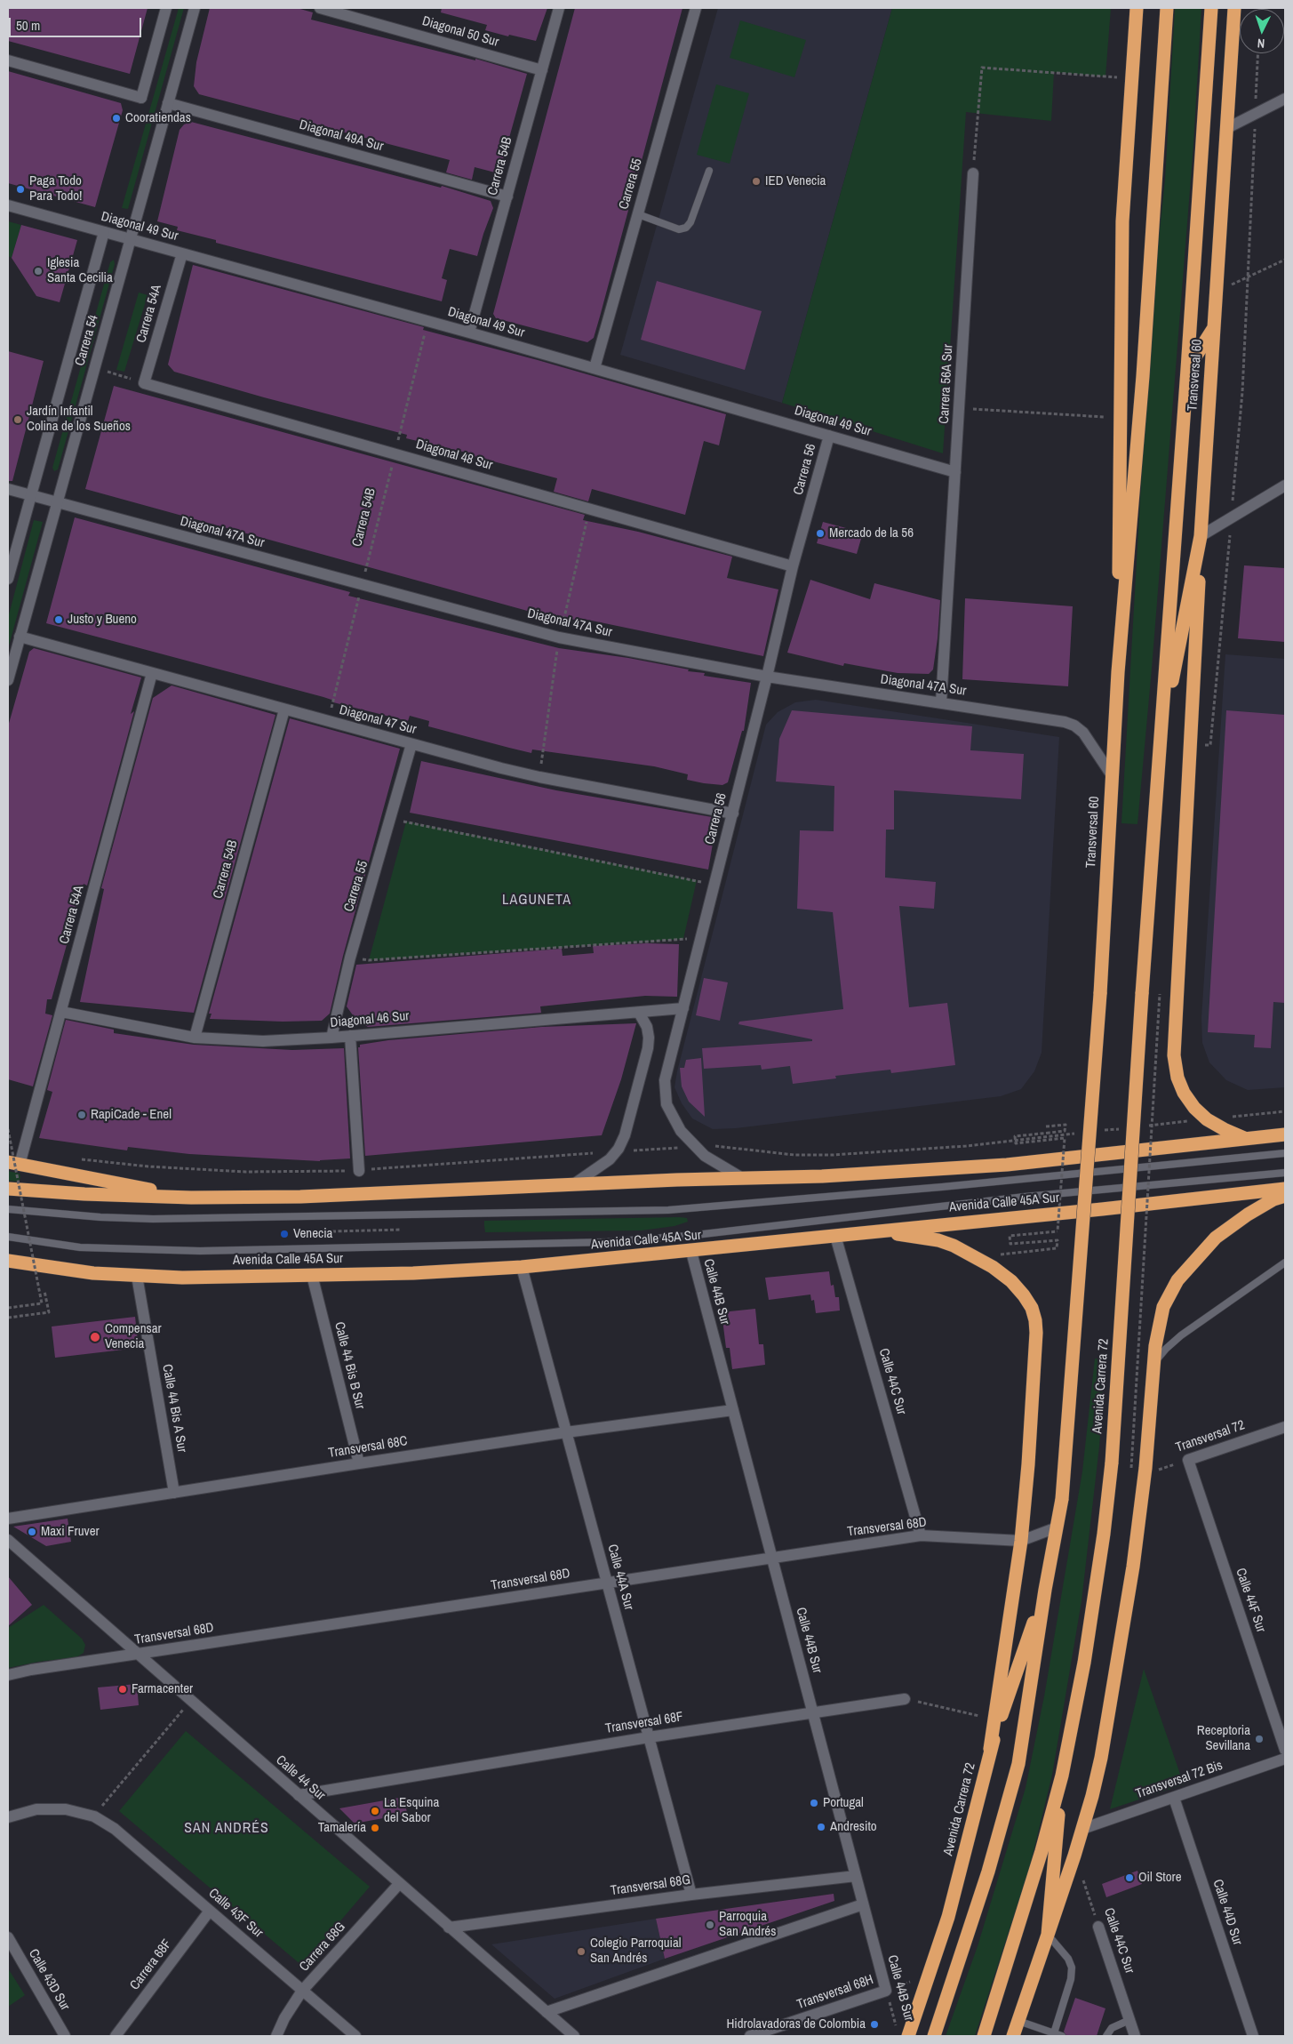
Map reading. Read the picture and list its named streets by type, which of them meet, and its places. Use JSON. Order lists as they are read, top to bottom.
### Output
{
  "streets": {
    "highway": ["Transversal 60", "Avenida Calle 45A Sur", "Avenida Carrera 72"],
    "street": [
      "Diagonal 50 Sur",
      "Diagonal 49A Sur",
      "Carrera 54B",
      "Carrera 55",
      "Diagonal 49 Sur",
      "Carrera 54A",
      "Carrera 54",
      "Carrera 56A Sur",
      "Diagonal 48 Sur",
      "Carrera 56",
      "Diagonal 47A Sur",
      "Diagonal 47 Sur",
      "Diagonal 46 Sur",
      "Calle 44B Sur",
      "Calle 44 Bis B Sur",
      "Calle 44C Sur",
      "Calle 44 Bis A Sur",
      "Transversal 72",
      "Transversal 68C",
      "Transversal 68D",
      "Calle 44A Sur",
      "Calle 44F Sur",
      "Transversal 68F",
      "Calle 44 Sur",
      "Transversal 72 Bis",
      "Transversal 68G",
      "Calle 44D Sur",
      "Calle 43F Sur",
      "Carrera 68G",
      "Carrera 68F",
      "Calle 43D Sur",
      "Transversal 68H"
    ]
  },
  "crossings": [
    ["Diagonal 50 Sur", "Carrera 54B"],
    ["Diagonal 49A Sur", "Carrera 54B"],
    ["Diagonal 49A Sur", "Carrera 54"],
    ["Carrera 54B", "Diagonal 49 Sur"],
    ["Carrera 54B", "Diagonal 48 Sur"],
    ["Carrera 54B", "Diagonal 47A Sur"],
    ["Carrera 54B", "Diagonal 47 Sur"],
    ["Carrera 54B", "Diagonal 46 Sur"],
    ["Carrera 55", "Diagonal 49 Sur"],
    ["Carrera 55", "Diagonal 47 Sur"],
    ["Carrera 55", "Diagonal 46 Sur"],
    ["Diagonal 49 Sur", "Carrera 54A"],
    ["Diagonal 49 Sur", "Carrera 54"],
    ["Diagonal 49 Sur", "Carrera 56A Sur"],
    ["Diagonal 49 Sur", "Carrera 56"],
    ["Carrera 54A", "Diagonal 48 Sur"],
    ["Carrera 54A", "Diagonal 47 Sur"],
    ["Carrera 54A", "Diagonal 46 Sur"],
    ["Carrera 54", "Diagonal 47A Sur"],
    ["Carrera 54", "Diagonal 47 Sur"],
    ["Transversal 60", "Diagonal 47A Sur"],
    ["Transversal 60", "Avenida Carrera 72"],
    ["Carrera 56A Sur", "Diagonal 47A Sur"],
    ["Diagonal 48 Sur", "Carrera 56"],
    ["Carrera 56", "Diagonal 47A Sur"],
    ["Carrera 56", "Diagonal 47 Sur"],
    ["Carrera 56", "Diagonal 46 Sur"],
    ["Avenida Calle 45A Sur", "Calle 44B Sur"],
    ["Avenida Calle 45A Sur", "Calle 44 Bis B Sur"],
    ["Avenida Calle 45A Sur", "Calle 44C Sur"],
    ["Avenida Calle 45A Sur", "Calle 44 Bis A Sur"],
    ["Avenida Calle 45A Sur", "Calle 44A Sur"],
    ["Calle 44B Sur", "Avenida Carrera 72"],
    ["Calle 44B Sur", "Transversal 68C"],
    ["Calle 44B Sur", "Transversal 68D"],
    ["Calle 44B Sur", "Transversal 68F"],
    ["Calle 44B Sur", "Transversal 68G"],
    ["Calle 44B Sur", "Transversal 68H"],
    ["Calle 44 Bis B Sur", "Transversal 68C"],
    ["Calle 44C Sur", "Transversal 68D"],
    ["Avenida Carrera 72", "Transversal 68D"],
    ["Avenida Carrera 72", "Transversal 68H"],
    ["Calle 44 Bis A Sur", "Transversal 68C"],
    ["Transversal 72", "Calle 44F Sur"],
    ["Transversal 68C", "Calle 44A Sur"],
    ["Transversal 68D", "Calle 44A Sur"],
    ["Transversal 68D", "Calle 44 Sur"],
    ["Calle 44A Sur", "Transversal 68F"],
    ["Calle 44A Sur", "Transversal 68G"],
    ["Transversal 68F", "Calle 44 Sur"],
    ["Calle 44 Sur", "Transversal 68G"],
    ["Calle 44 Sur", "Carrera 68G"],
    ["Transversal 72 Bis", "Calle 44D Sur"],
    ["Calle 43F Sur", "Carrera 68G"],
    ["Calle 43F Sur", "Carrera 68F"]
  ],
  "districts": ["LAGUNETA", "SAN ANDRÉS"],
  "places": [
    "Cooratiendas",
    "IED Venecia",
    "Paga Todo Para Todo!",
    "Iglesia Santa Cecilia",
    "Jardín Infantil Colina de los Sueños",
    "Mercado de la 56",
    "Justo y Bueno",
    "RapiCade - Enel",
    "Venecia",
    "Compensar Venecia",
    "Maxi Fruver",
    "Farmacenter",
    "Receptoria Sevillana",
    "Portugal",
    "La Esquina del Sabor",
    "Andresito",
    "Tamalería",
    "Oil Store",
    "Parroquia San Andrés",
    "Colegio Parroquial San Andrés",
    "Hidrolavadoras de Colombia"
  ],
  "scale_bar": "50 m",
  "north": "bottom"
}
